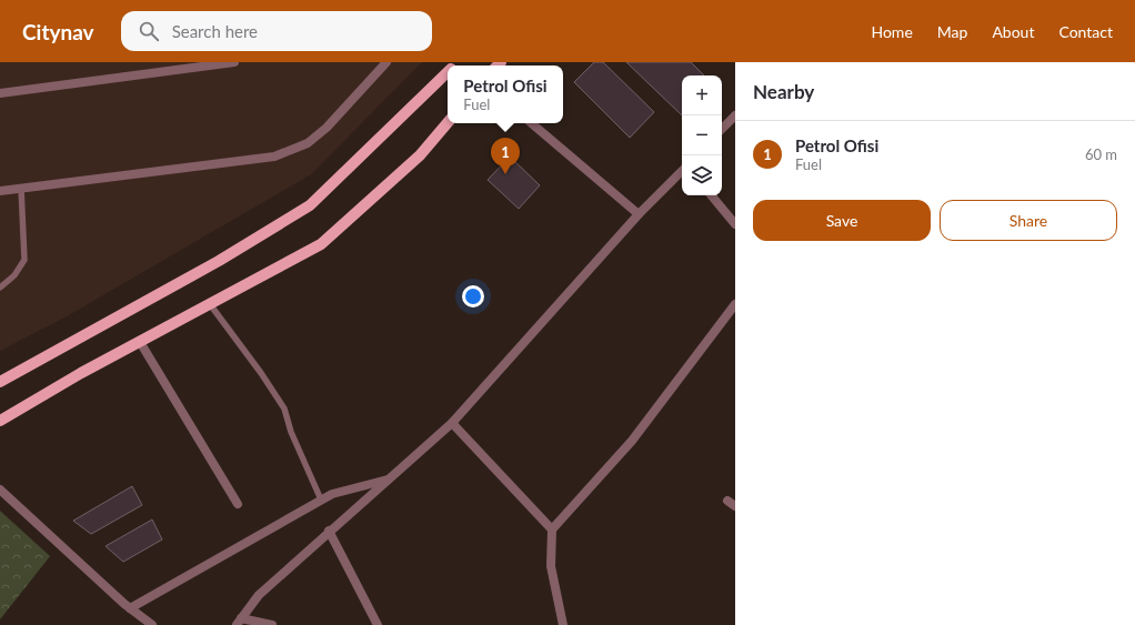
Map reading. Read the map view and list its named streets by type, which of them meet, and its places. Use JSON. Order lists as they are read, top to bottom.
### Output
{
  "page": {
    "header": "Citynav",
    "search": "Search here",
    "nav": [
      "Home",
      "Map",
      "About",
      "Contact"
    ],
    "heading": "Nearby",
    "popup": ["Petrol Ofisi", "Fuel"],
    "map_buttons": ["+", "−"],
    "list": [
      {
        "mark": "1",
        "name": "Petrol Ofisi",
        "note": "Fuel",
        "value": "60 m"
      }
    ],
    "pins": "1",
    "buttons": ["Save", "Share"]
  }
}
